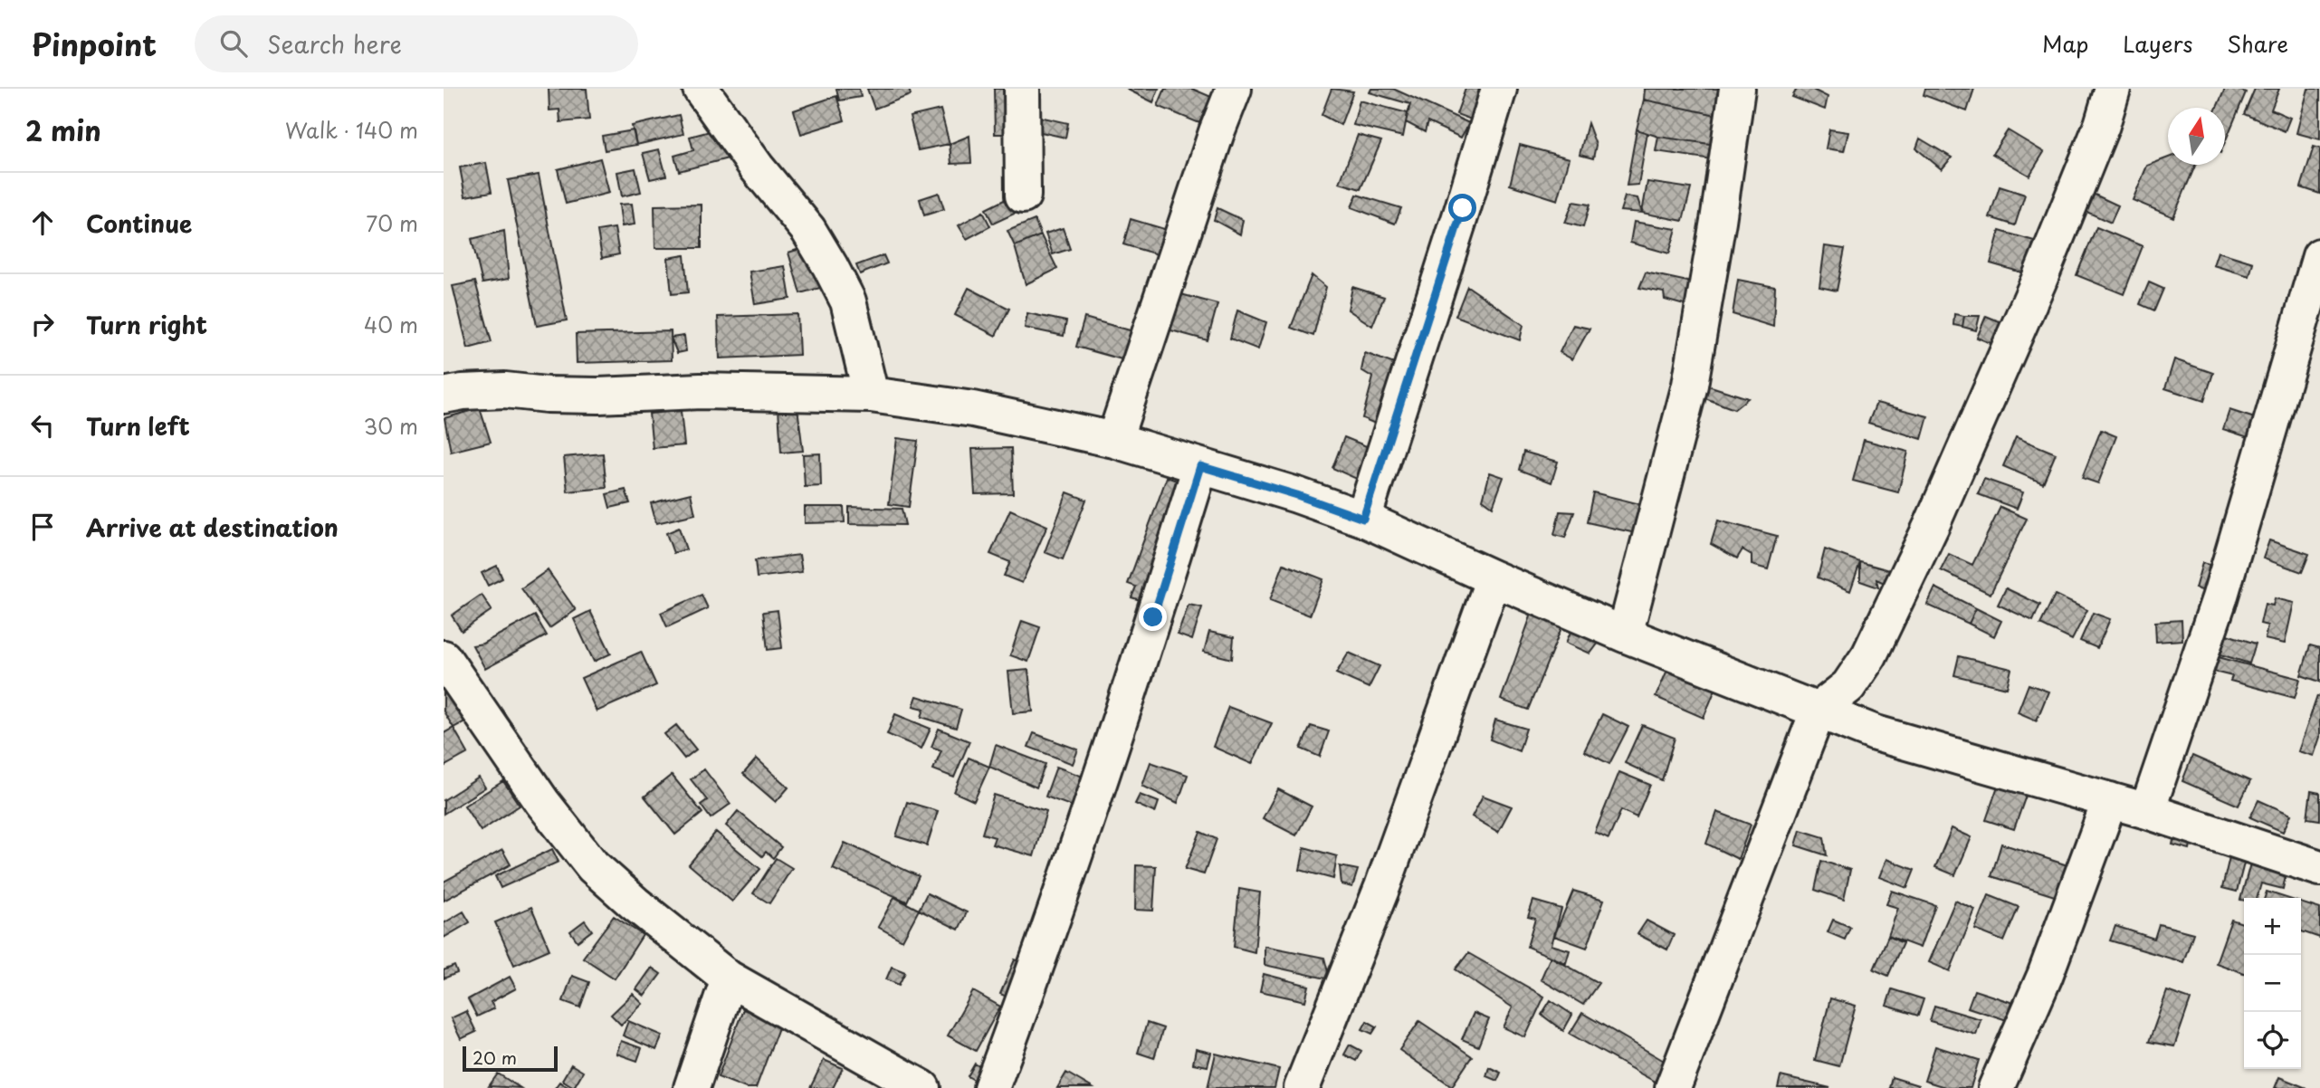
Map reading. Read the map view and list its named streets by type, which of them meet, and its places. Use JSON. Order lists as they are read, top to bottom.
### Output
{
  "scale_bar": "20 m",
  "north": "top",
  "page": {
    "header": "Pinpoint",
    "search": "Search here",
    "nav": ["Map", "Layers", "Share"],
    "heading": ["2 min", "Walk · 140 m"],
    "list": [
      ["Continue", "70 m"],
      ["Turn right", "40 m"],
      ["Turn left", "30 m"],
      "Arrive at destination"
    ],
    "map_buttons": ["+", "−"],
    "scale": "20 m"
  }
}
